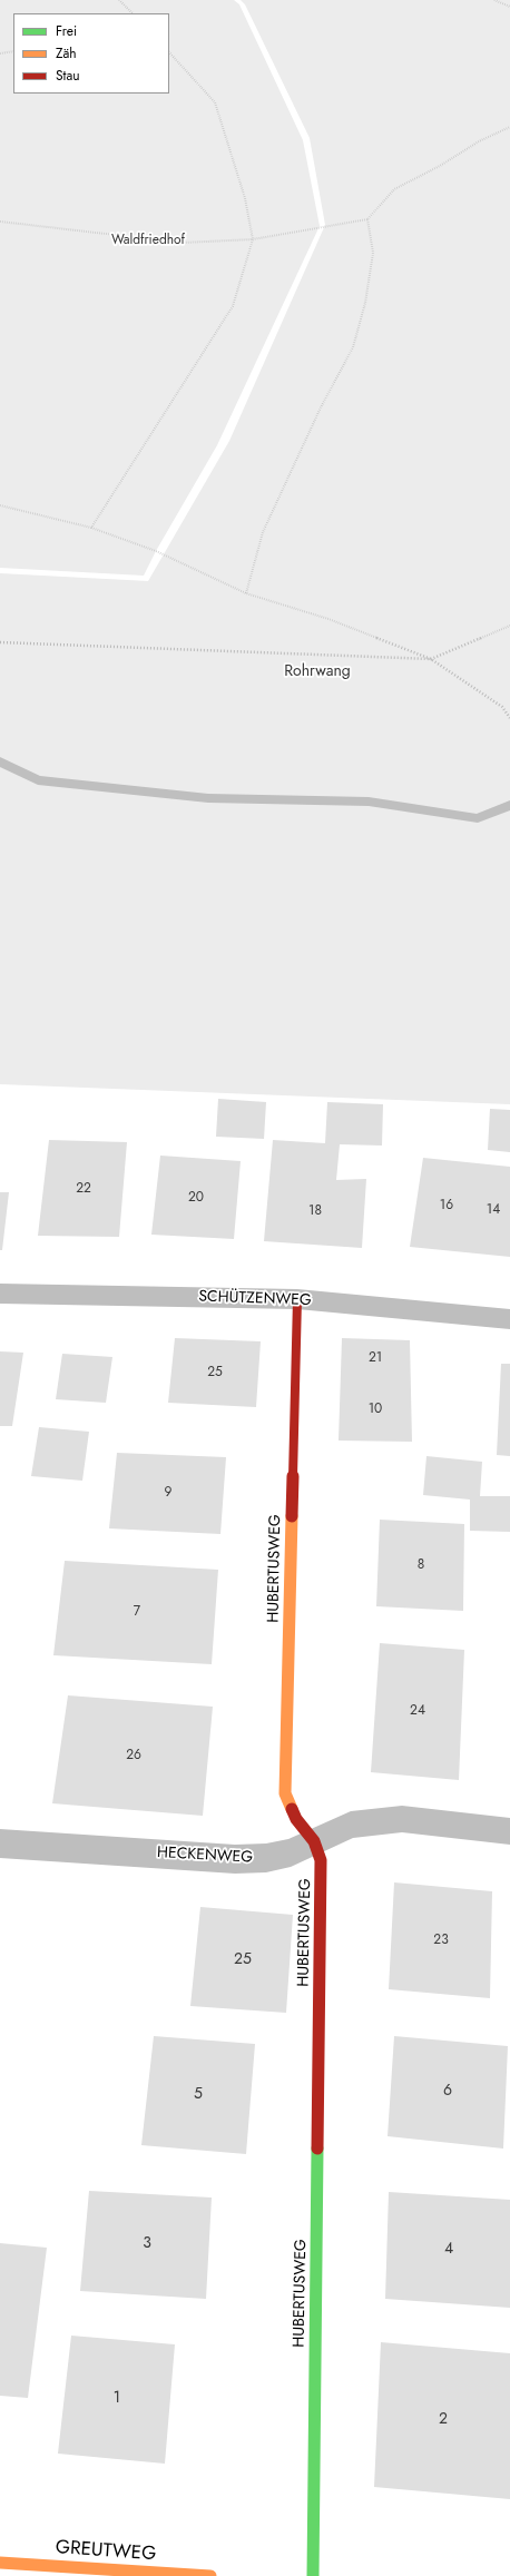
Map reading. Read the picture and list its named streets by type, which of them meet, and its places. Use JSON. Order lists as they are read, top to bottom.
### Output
{
  "streets": {
    "street": [
      "SCHÜTZENWEG",
      "HUBERTUSWEG",
      "HECKENWEG",
      "GREUTWEG"
    ]
  },
  "crossings": [
    ["SCHÜTZENWEG", "HUBERTUSWEG"],
    ["HUBERTUSWEG", "HECKENWEG"]
  ],
  "parks": ["Waldfriedhof", "Rohrwang"],
  "house_numbers": [
    "22",
    "20",
    "16",
    "14",
    "18",
    "21",
    "25",
    "10",
    "9",
    "8",
    "7",
    "24",
    "26",
    "23",
    "25",
    "6",
    "5",
    "3",
    "4",
    "1",
    "2"
  ],
  "legend": ["Frei", "Zäh", "Stau"]
}
